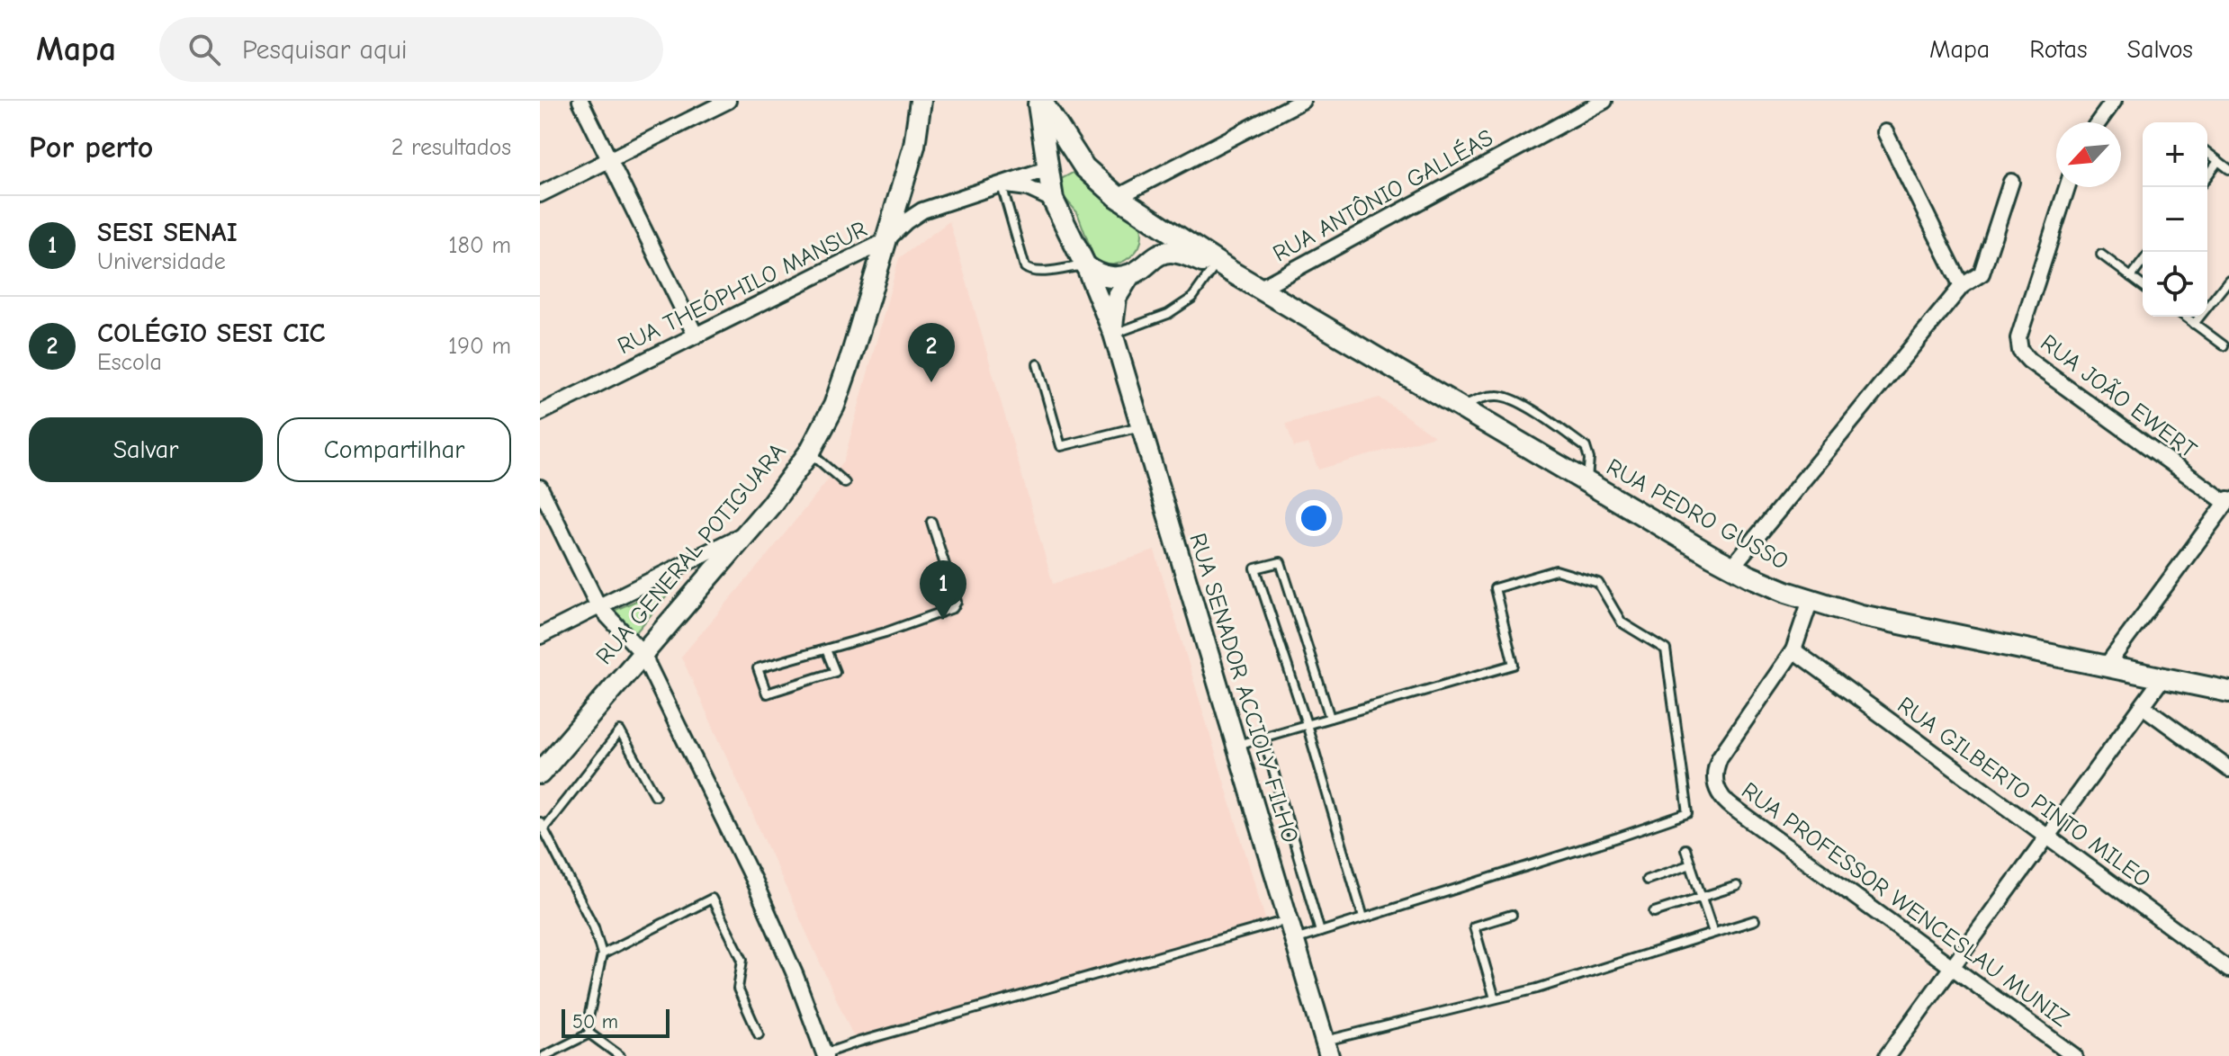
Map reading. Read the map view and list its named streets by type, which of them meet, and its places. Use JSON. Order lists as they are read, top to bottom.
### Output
{
  "streets": {
    "main road": ["RUA PEDRO GUSSO", "RUA GENERAL POTIGUARA"],
    "street": [
      "RUA ANTÔNIO GALLÉAS",
      "RUA THEÓPHILO MANSUR",
      "RUA JOÃO EWERT",
      "RUA SENADOR ACCIOLY FILHO",
      "RUA GILBERTO PINTO MILEO",
      "RUA PROFESSOR WENCESLAU MUNIZ"
    ]
  },
  "crossings": [
    ["RUA ANTÔNIO GALLÉAS", "RUA PEDRO GUSSO"],
    ["RUA THEÓPHILO MANSUR", "RUA PEDRO GUSSO"],
    ["RUA THEÓPHILO MANSUR", "RUA GENERAL POTIGUARA"],
    ["RUA PEDRO GUSSO", "RUA SENADOR ACCIOLY FILHO"],
    ["RUA GILBERTO PINTO MILEO", "RUA PROFESSOR WENCESLAU MUNIZ"]
  ],
  "scale_bar": "50 m",
  "north": "bottom left",
  "page": {
    "header": "Mapa",
    "search": "Pesquisar aqui",
    "nav": ["Mapa", "Rotas", "Salvos"],
    "heading": ["Por perto", "2 resultados"],
    "map_buttons": ["+", "−"],
    "list": [
      {
        "mark": "1",
        "name": "SESI SENAI",
        "note": "Universidade",
        "value": "180 m"
      },
      {
        "mark": "2",
        "name": "COLÉGIO SESI CIC",
        "note": "Escola",
        "value": "190 m"
      }
    ],
    "pins": ["2", "1"],
    "buttons": ["Salvar", "Compartilhar"],
    "scale": "50 m"
  }
}
